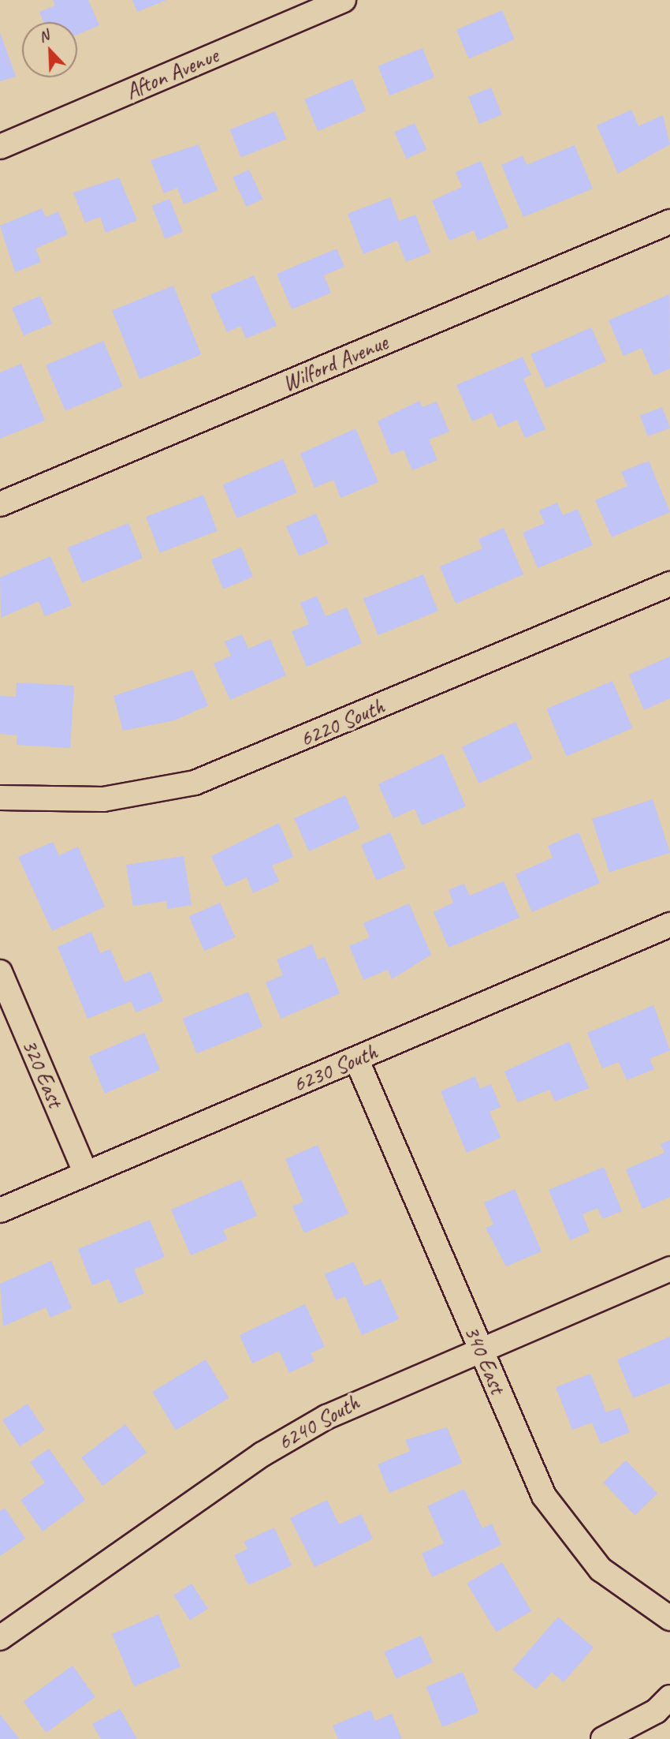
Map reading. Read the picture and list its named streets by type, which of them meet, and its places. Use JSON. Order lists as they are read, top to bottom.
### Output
{
  "streets": {
    "street": [
      "Afton Avenue",
      "Wilford Avenue",
      "6220 South",
      "6230 South",
      "320 East",
      "340 East",
      "6240 South"
    ]
  },
  "crossings": [
    ["6230 South", "320 East"],
    ["6230 South", "340 East"],
    ["340 East", "6240 South"]
  ],
  "north": "top left"
}
